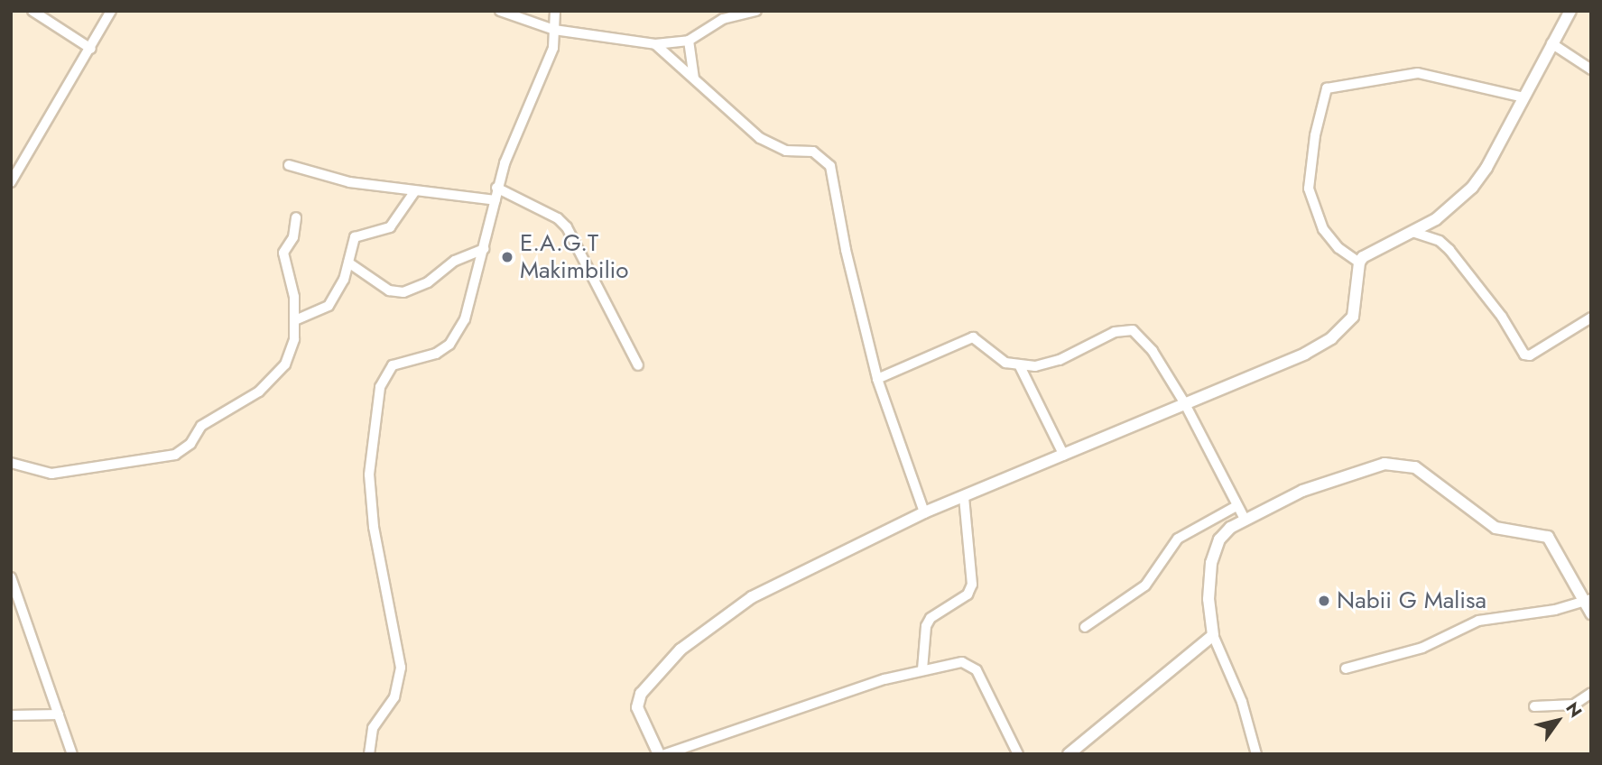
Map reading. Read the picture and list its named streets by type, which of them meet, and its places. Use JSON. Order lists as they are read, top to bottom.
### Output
{
  "places": ["E.A.G.T Makimbilio", "Nabii G Malisa"],
  "north": "top right"
}
